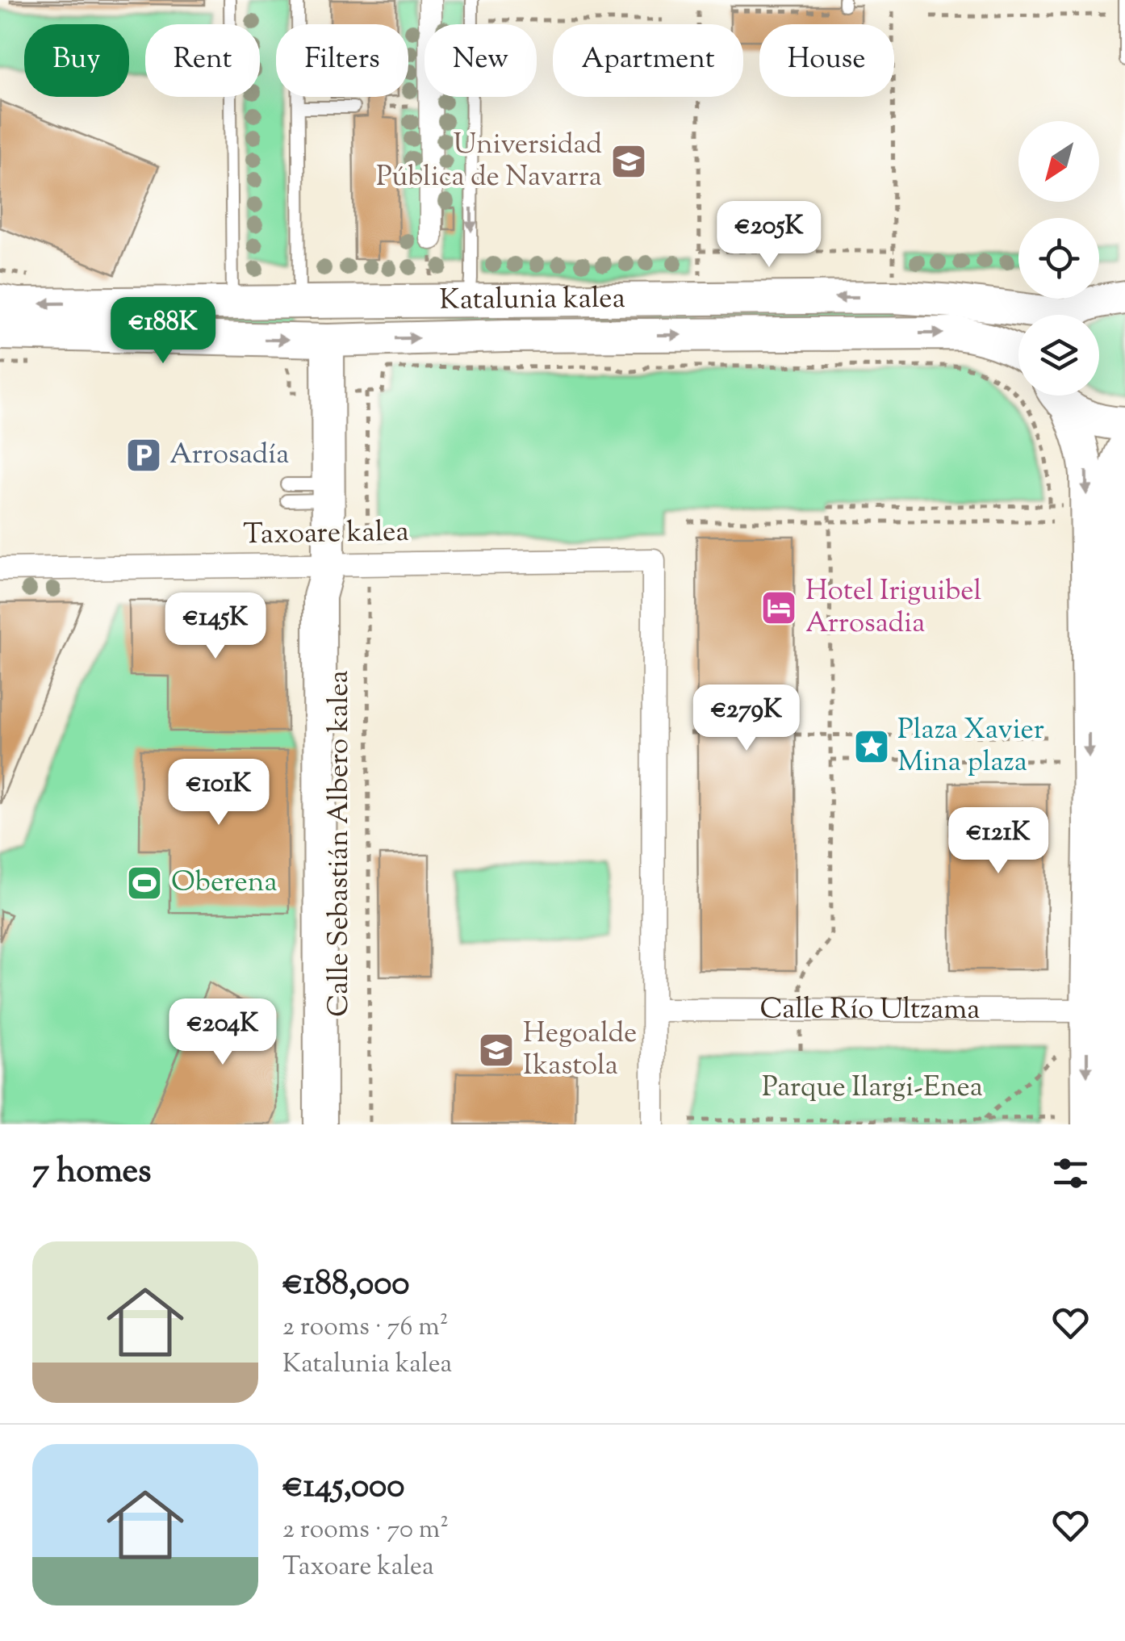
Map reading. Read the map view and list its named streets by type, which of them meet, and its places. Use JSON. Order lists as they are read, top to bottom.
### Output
{
  "streets": {
    "street": [
      "Katalunia kalea",
      "Taxoare kalea",
      "Calle Sebastián Albero kalea",
      "Calle Río Ultzama"
    ]
  },
  "crossings": [
    ["Katalunia kalea", "Calle Sebastián Albero kalea"],
    ["Taxoare kalea", "Calle Sebastián Albero kalea"],
    ["Taxoare kalea", "Calle Río Ultzama"]
  ],
  "parks": ["Parque Ilargi-Enea"],
  "places": {
    "school or university": ["Universidad Pública de Navarra", "Hegoalde Ikastola"],
    "parking": ["Arrosadía"],
    "hotel": ["Hotel Iriguibel Arrosadia"],
    "place": ["Plaza Xavier Mina plaza"],
    "sports": ["Oberena"]
  },
  "north": "bottom left",
  "page": {
    "chip": [
      "Buy",
      "Rent",
      "Filters",
      "New",
      "Apartment",
      "House"
    ],
    "price": [
      "€205K",
      "€188K",
      "€145K",
      "€279K",
      "€101K",
      "€121K",
      "€204K"
    ],
    "heading": "7 homes",
    "list": [
      {
        "name": "€188,000",
        "note": "2 rooms · 76 m² · Katalunia kalea"
      },
      {
        "name": "€145,000",
        "note": "2 rooms · 70 m² · Taxoare kalea"
      }
    ]
  }
}
